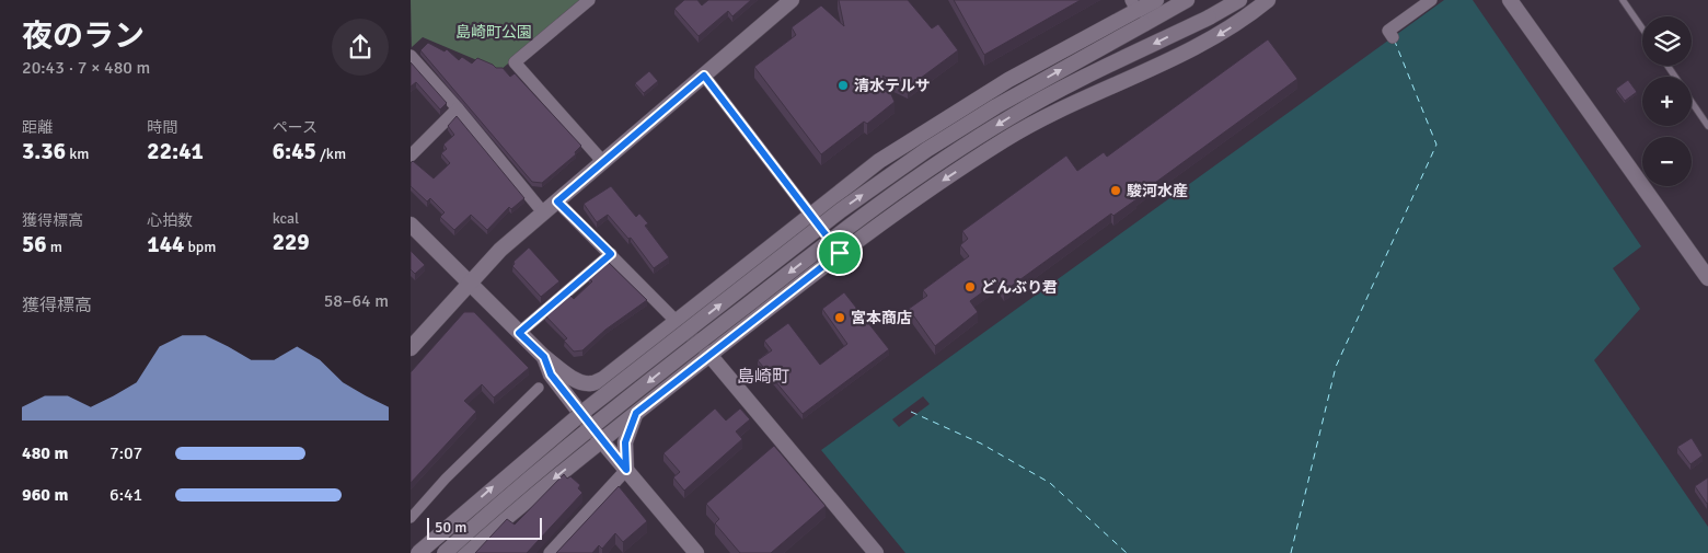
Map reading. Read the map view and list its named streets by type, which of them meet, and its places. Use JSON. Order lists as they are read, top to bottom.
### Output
{
  "districts": ["島崎町"],
  "parks": ["島崎町公園"],
  "places": [
    "清水テルサ",
    "駿河水産",
    "どんぶり君",
    "宮本商店"
  ],
  "scale_bar": "50 m",
  "page": {
    "heading": ["夜のラン", "20:43 · 7 × 480 m"],
    "map_buttons": ["+", "−"],
    "stats": [
      ["距離", "3.36 km"],
      ["時間", "22:41"],
      ["ペース", "6:45 /km"],
      ["獲得標高", "56 m"],
      ["心拍数", "144 bpm"],
      ["kcal", "229"]
    ],
    "chart": ["獲得標高", "58–64 m"],
    "list": [
      {
        "name": "480 m",
        "note": "7:07"
      },
      {
        "name": "960 m",
        "note": "6:41"
      }
    ],
    "scale": "50 m"
  }
}
